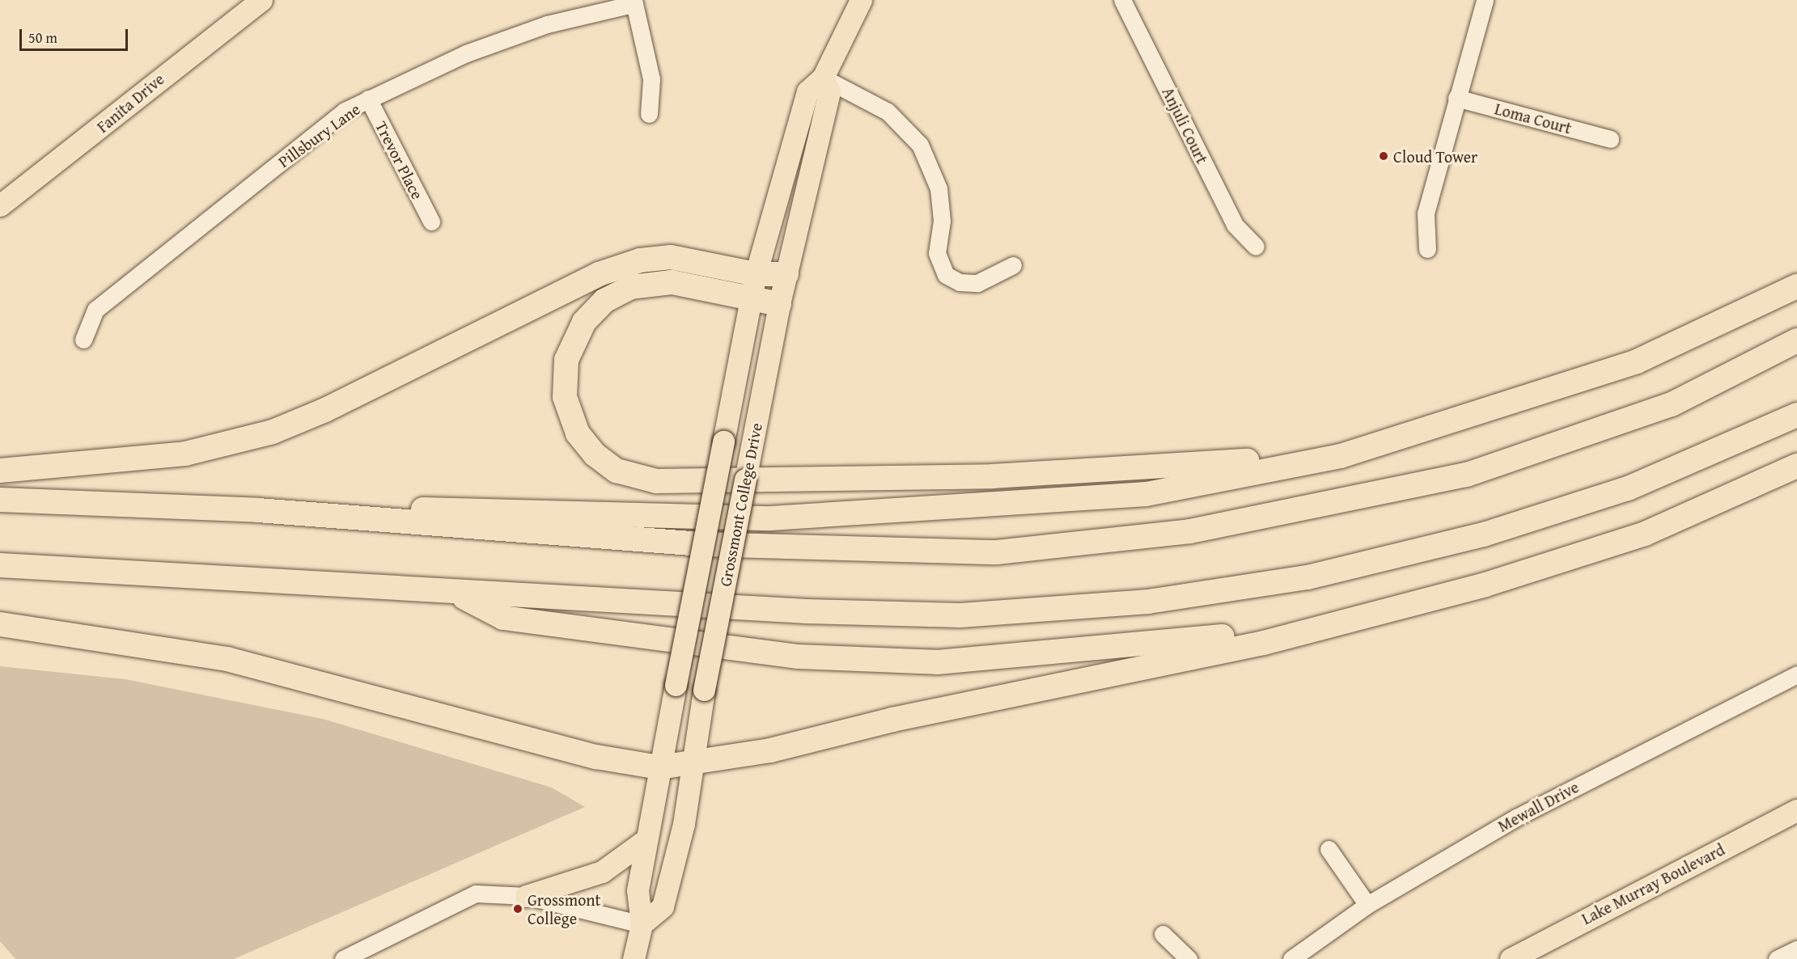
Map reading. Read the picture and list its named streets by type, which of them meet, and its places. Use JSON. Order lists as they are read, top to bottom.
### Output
{
  "streets": {
    "main road": ["Fanita Drive", "Grossmont College Drive", "Lake Murray Boulevard"],
    "street": [
      "Loma Court",
      "Anjuli Court",
      "Pillsbury Lane",
      "Trevor Place",
      "Mewall Drive"
    ]
  },
  "crossings": [
    ["Pillsbury Lane", "Trevor Place"]
  ],
  "places": ["Cloud Tower", "Grossmont College"],
  "scale_bar": "50 m"
}
